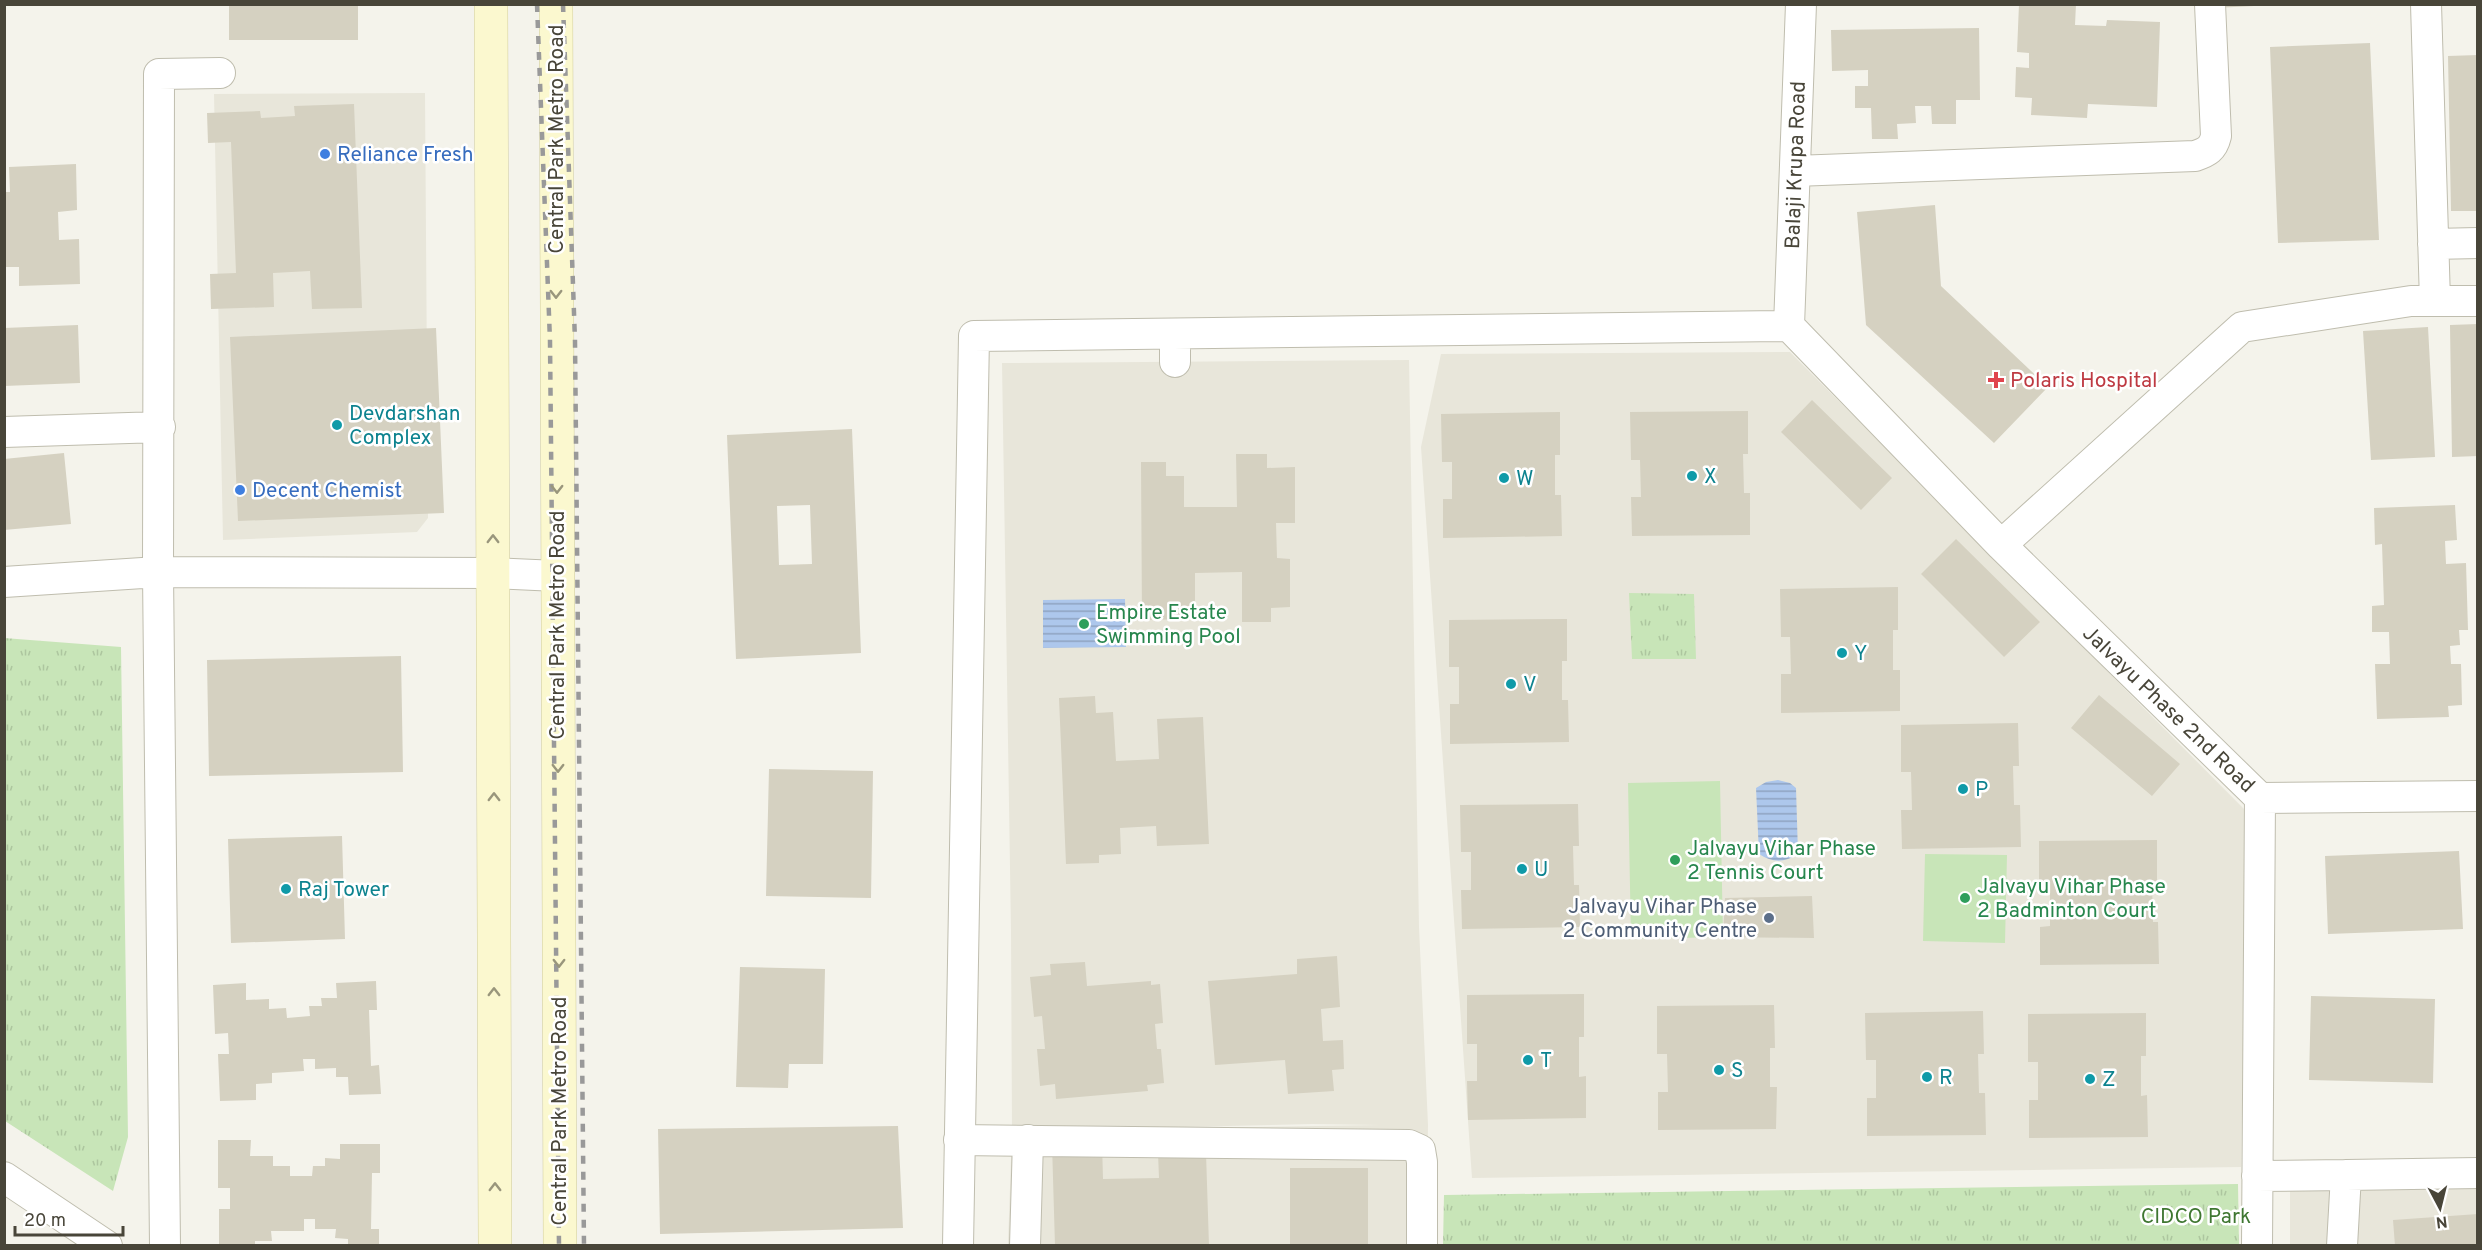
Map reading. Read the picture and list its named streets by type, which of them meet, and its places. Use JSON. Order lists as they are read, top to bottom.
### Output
{
  "streets": {
    "main road": ["Central Park Metro Road"],
    "street": ["Balaji Krupa Road", "Jalvayu Phase 2nd Road"]
  },
  "crossings": [
    ["Balaji Krupa Road", "Jalvayu Phase 2nd Road"]
  ],
  "parks": ["CIDCO Park"],
  "places": {
    "other": [
      "Reliance Fresh",
      "Devdarshan Complex",
      "X",
      "W",
      "Decent Chemist",
      "Empire Estate Swimming Pool",
      "Y",
      "V",
      "P",
      "Jalvayu Vihar Phase 2 Tennis Court",
      "U",
      "Raj Tower",
      "Jalvayu Vihar Phase 2 Badminton Court",
      "Jalvayu Vihar Phase 2 Community Centre",
      "T",
      "S",
      "R",
      "Z"
    ],
    "health": ["Polaris Hospital"]
  },
  "scale_bar": "20 m",
  "north": "bottom"
}
